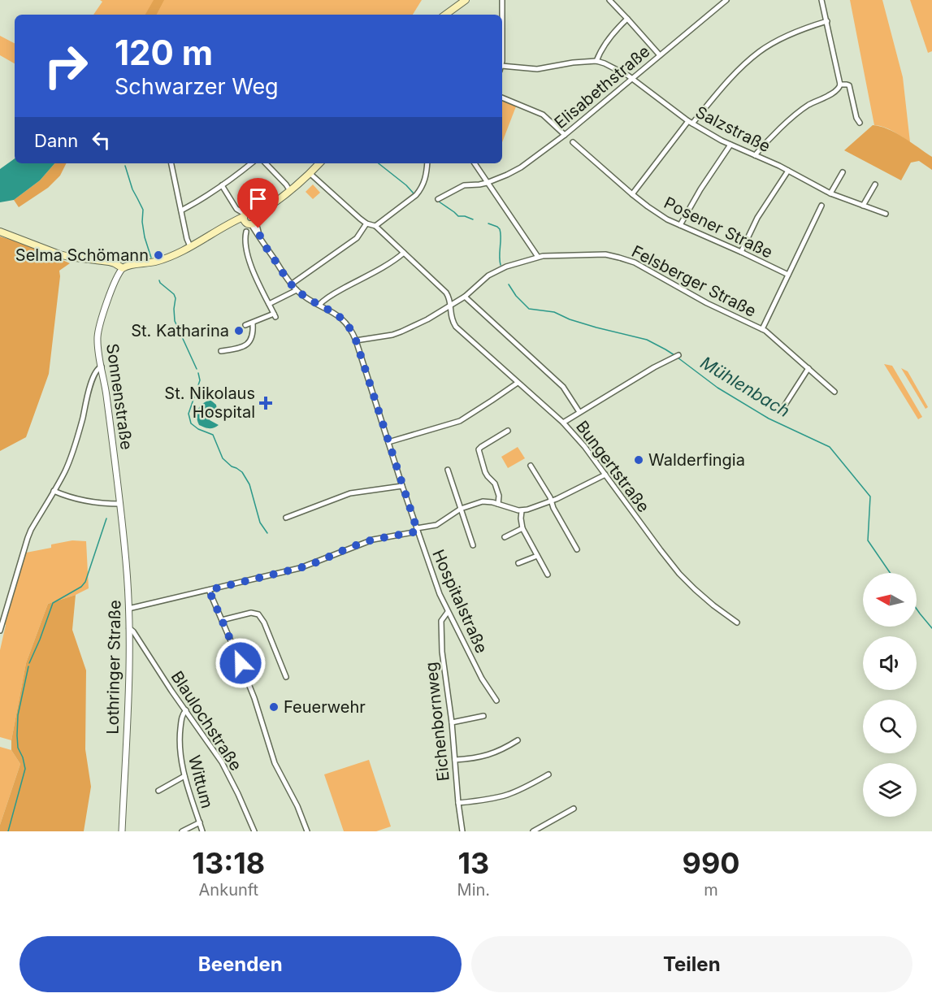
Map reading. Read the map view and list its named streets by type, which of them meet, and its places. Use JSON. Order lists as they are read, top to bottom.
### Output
{
  "streets": {
    "street": [
      "Elisabethstraße",
      "Salzstraße",
      "Posener Straße",
      "Felsberger Straße",
      "Sonnenstraße",
      "Bungertstraße",
      "Hospitalstraße",
      "Lothringer Straße",
      "Blaulochstraße",
      "Eichenbornweg",
      "Wittum"
    ]
  },
  "crossings": [
    ["Elisabethstraße", "Salzstraße"],
    ["Felsberger Straße", "Bungertstraße"],
    ["Felsberger Straße", "Hospitalstraße"],
    ["Sonnenstraße", "Lothringer Straße"],
    ["Hospitalstraße", "Eichenbornweg"],
    ["Lothringer Straße", "Blaulochstraße"],
    ["Blaulochstraße", "Wittum"]
  ],
  "water": ["Mühlenbach"],
  "places": {
    "other": [
      "Selma Schömann",
      "St. Katharina",
      "Walderfingia",
      "Feuerwehr"
    ],
    "health": ["St. Nikolaus Hospital"]
  },
  "north": "left",
  "page": {
    "turn": ["120 m", "Schwarzer Weg"],
    "then": "Dann",
    "eta": [
      "13:18",
      "Ankunft",
      "13",
      "Min.",
      "990",
      "m"
    ],
    "buttons": ["Beenden", "Teilen"]
  }
}
